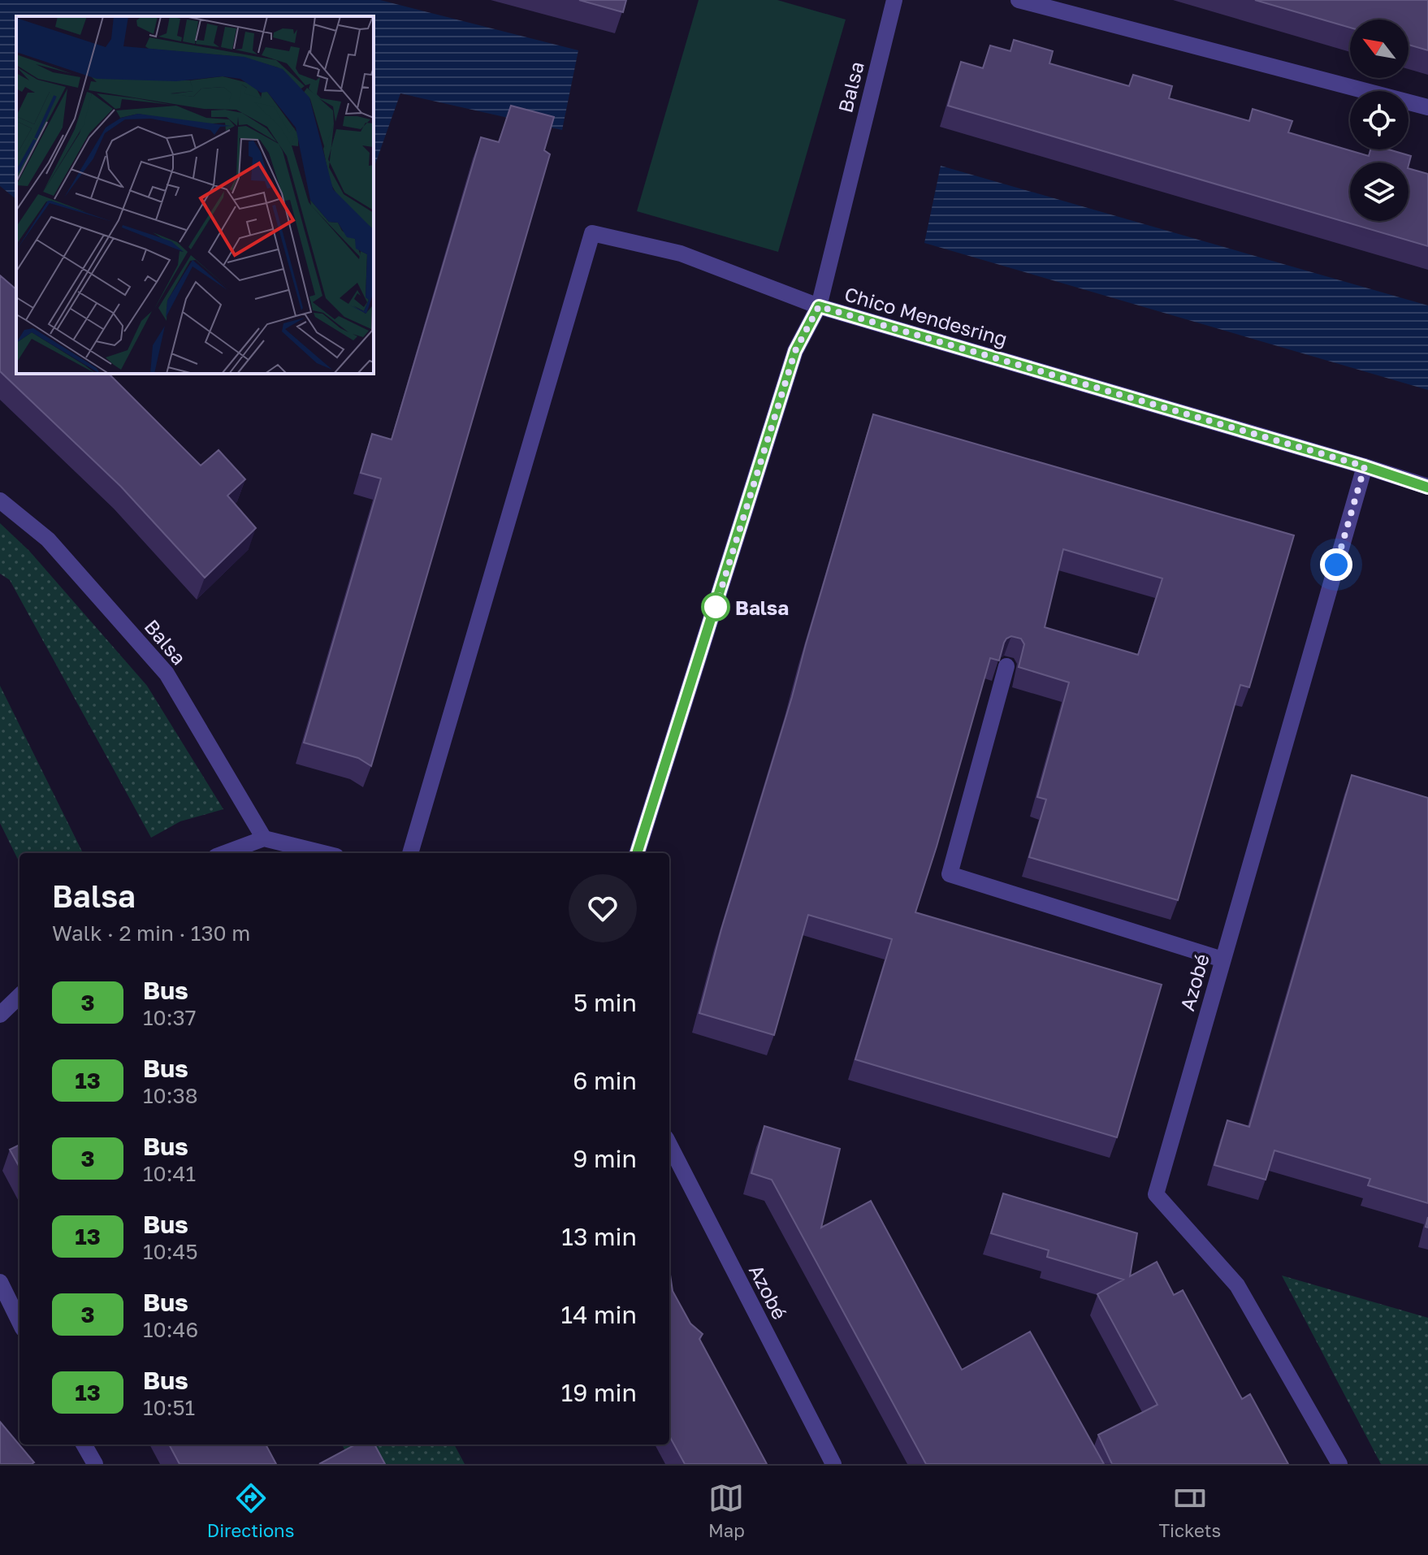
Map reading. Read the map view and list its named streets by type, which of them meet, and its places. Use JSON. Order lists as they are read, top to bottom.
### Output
{
  "streets": {
    "street": ["Balsa", "Chico Mendesring", "Azobé"]
  },
  "crossings": [
    ["Balsa", "Chico Mendesring"],
    ["Chico Mendesring", "Azobé"]
  ],
  "places": ["Balsa"],
  "lines": ["bus line 3"],
  "north": "top left",
  "page": {
    "heading": ["Balsa", "Walk · 2 min · 130 m"],
    "list": [
      {
        "mark": "3",
        "name": "Bus",
        "note": "10:37",
        "value": "5 min"
      },
      {
        "mark": "13",
        "name": "Bus",
        "note": "10:38",
        "value": "6 min"
      },
      {
        "mark": "3",
        "name": "Bus",
        "note": "10:41",
        "value": "9 min"
      },
      {
        "mark": "13",
        "name": "Bus",
        "note": "10:45",
        "value": "13 min"
      },
      {
        "mark": "3",
        "name": "Bus",
        "note": "10:46",
        "value": "14 min"
      },
      {
        "mark": "13",
        "name": "Bus",
        "note": "10:51",
        "value": "19 min"
      }
    ],
    "tabs": ["Directions", "Map", "Tickets"]
  }
}
